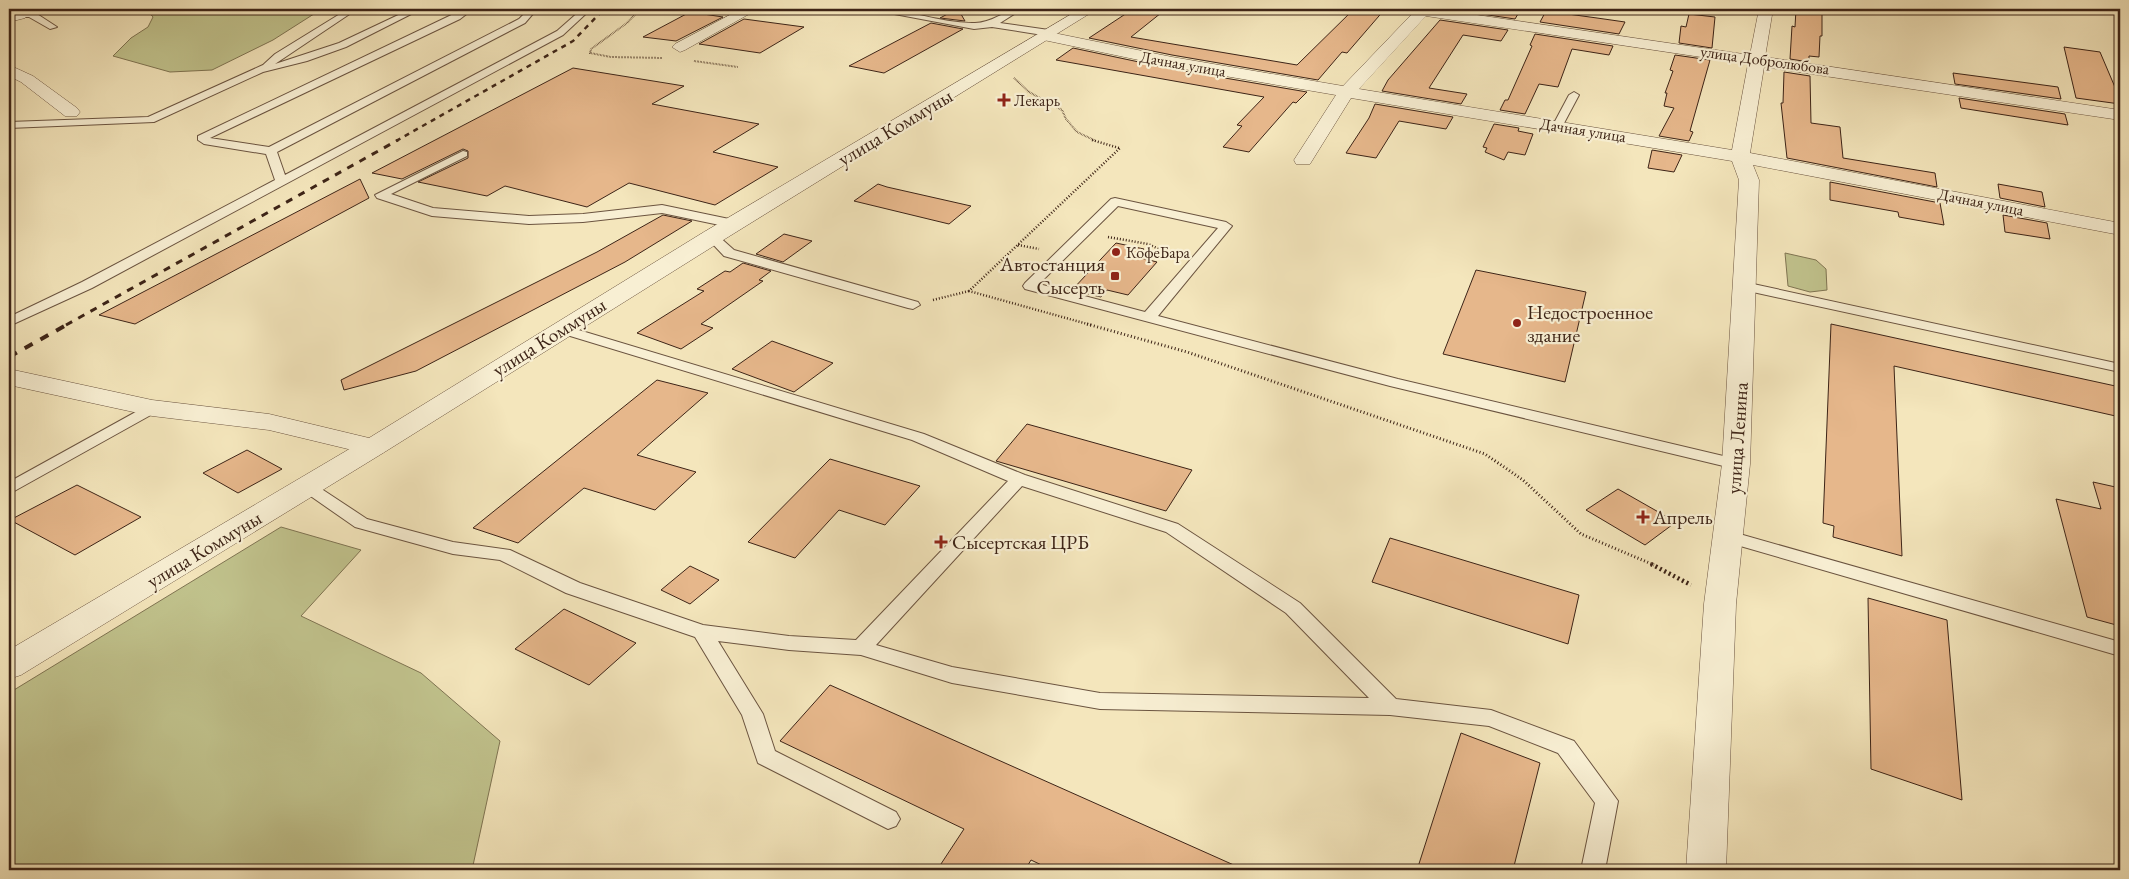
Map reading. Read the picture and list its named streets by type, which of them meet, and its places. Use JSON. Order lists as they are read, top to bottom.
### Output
{
  "streets": {
    "street": [
      "улица Добролюбова",
      "Дачная улица",
      "улица Коммуны",
      "улица Ленина"
    ]
  },
  "crossings": [
    ["Дачная улица", "улица Коммуны"],
    ["Дачная улица", "улица Ленина"]
  ],
  "places": {
    "health": ["Лекарь", "Апрель", "Сысертская ЦРБ"],
    "other": ["КофеБара", "Недостроенное здание"],
    "transit": ["Автостанция Сысерть"]
  }
}
